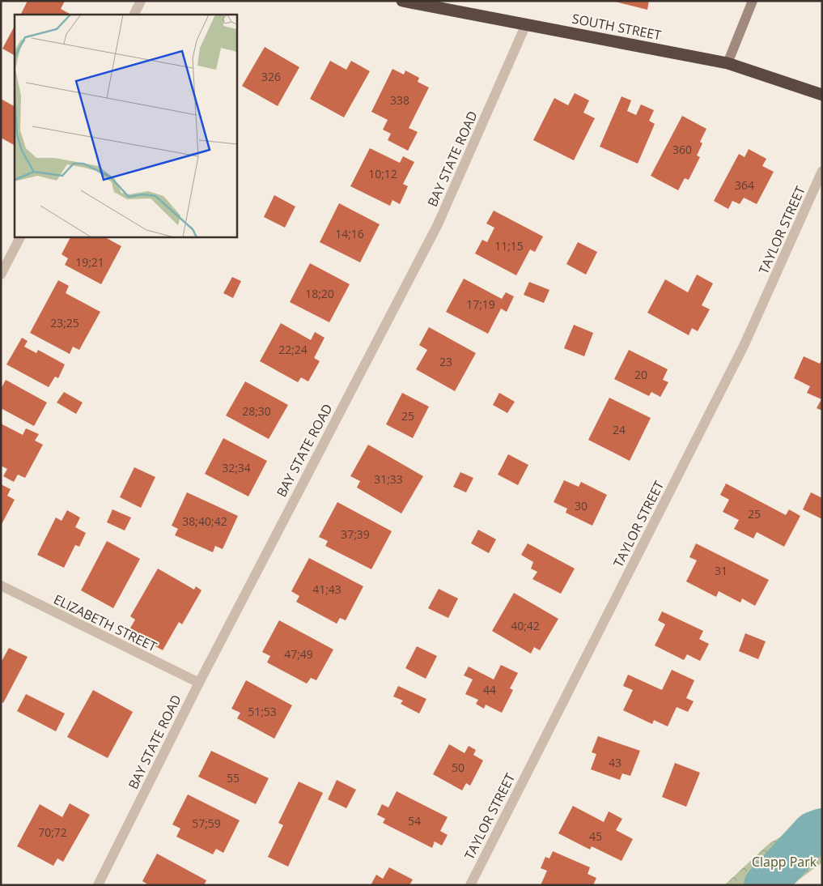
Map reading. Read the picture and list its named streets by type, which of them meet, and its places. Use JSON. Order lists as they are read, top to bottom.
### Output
{
  "streets": {
    "highway": ["SOUTH STREET"],
    "street": ["BAY STATE ROAD", "TAYLOR STREET", "ELIZABETH STREET"]
  },
  "crossings": [
    ["SOUTH STREET", "BAY STATE ROAD"],
    ["BAY STATE ROAD", "ELIZABETH STREET"]
  ],
  "parks": ["Clapp Park"],
  "house_numbers": [
    "326",
    "338",
    "360",
    "10;12",
    "364",
    "14;16",
    "11;15",
    "19;21",
    "18;20",
    "17;19",
    "23;25",
    "22;24",
    "23",
    "20",
    "28;30",
    "25",
    "24",
    "32;34",
    "31;33",
    "30",
    "25",
    "38;40;42",
    "37;39",
    "31",
    "41;43",
    "40;42",
    "47;49",
    "44",
    "51;53",
    "43",
    "50",
    "55",
    "54",
    "57;59",
    "70;72",
    "45"
  ]
}
